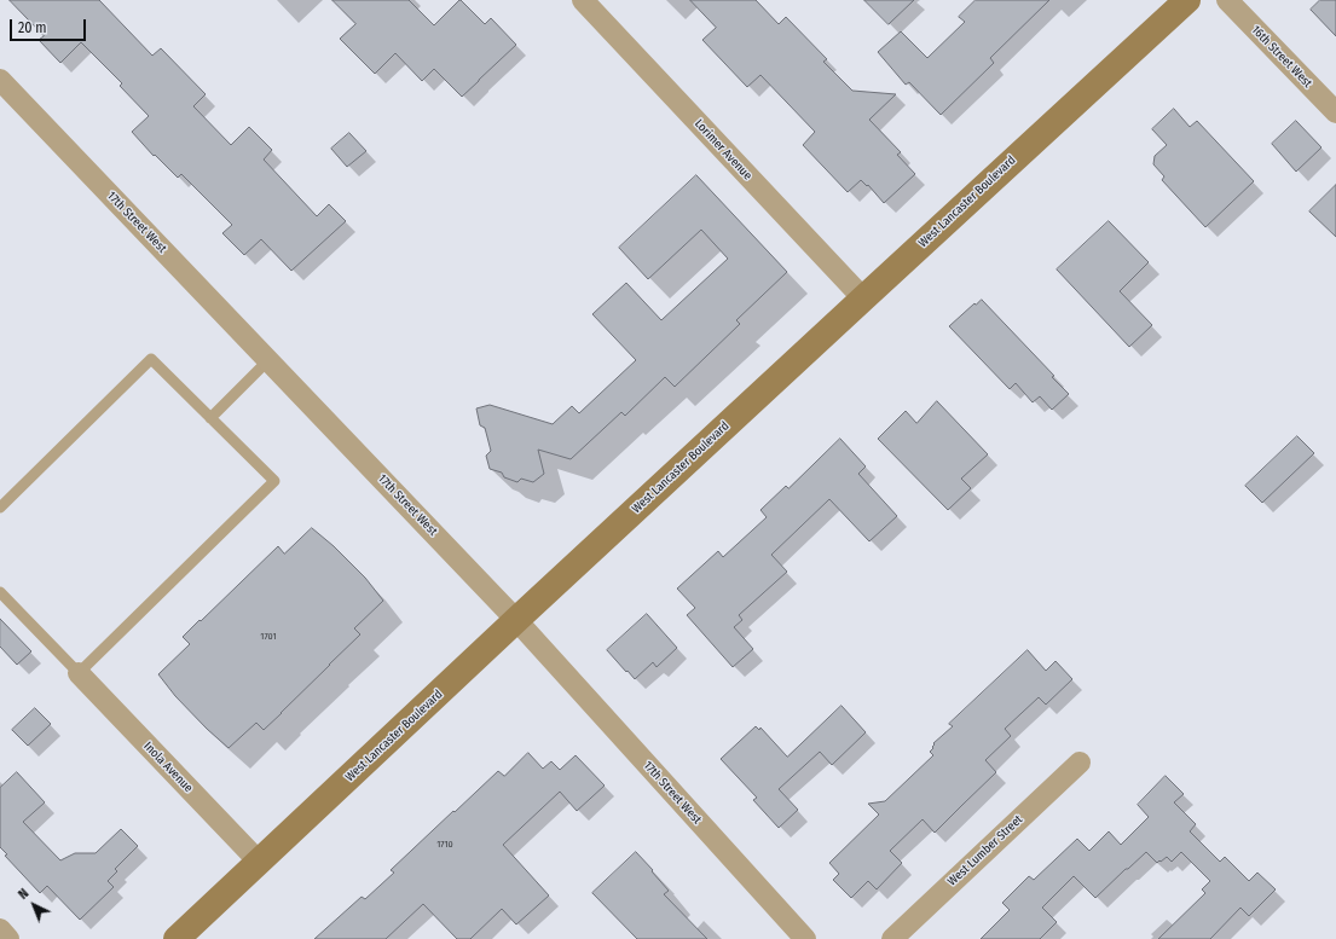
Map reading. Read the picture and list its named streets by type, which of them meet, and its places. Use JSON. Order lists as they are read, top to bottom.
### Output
{
  "streets": {
    "street": [
      "16th Street West",
      "Lorimer Avenue",
      "West Lancaster Boulevard",
      "17th Street West",
      "Inola Avenue",
      "West Lumber Street"
    ]
  },
  "crossings": [
    ["Lorimer Avenue", "West Lancaster Boulevard"],
    ["West Lancaster Boulevard", "17th Street West"],
    ["West Lancaster Boulevard", "Inola Avenue"]
  ],
  "house_numbers": ["1701", "1710"],
  "scale_bar": "20 m",
  "north": "top left"
}
